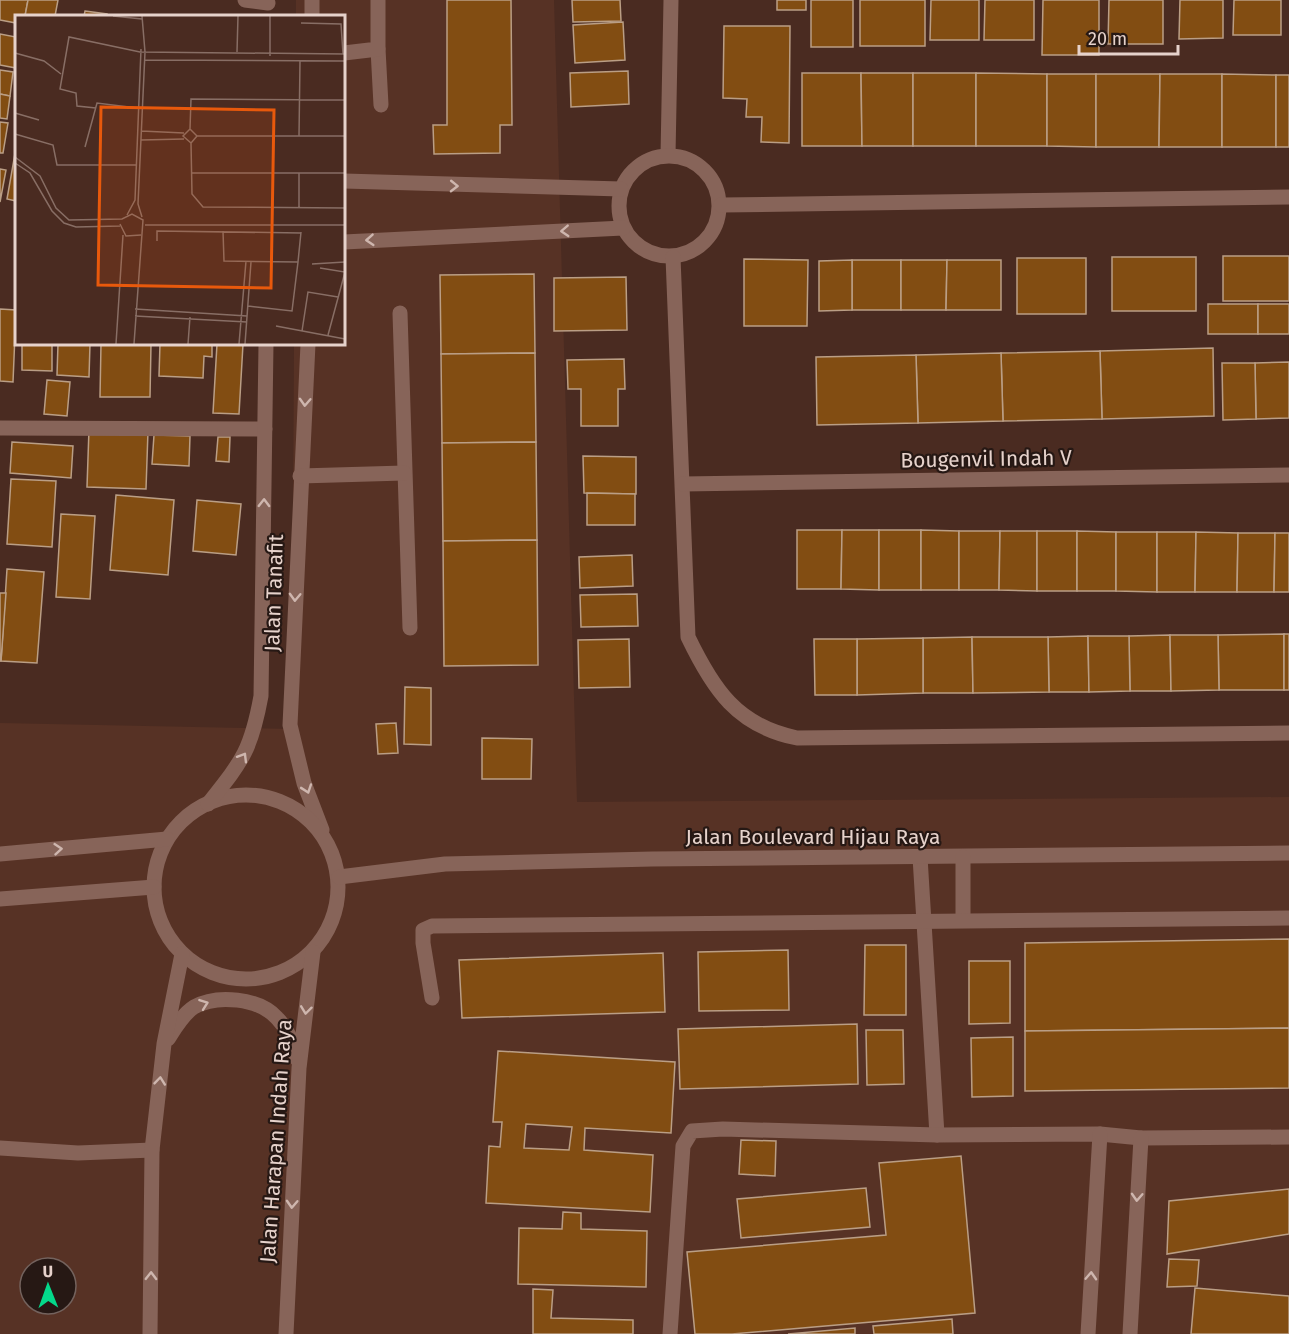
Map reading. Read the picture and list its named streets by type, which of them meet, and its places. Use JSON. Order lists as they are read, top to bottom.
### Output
{
  "streets": {
    "street": [
      "Bougenvil Indah V",
      "Jalan Tanafit",
      "Jalan Boulevard Hijau Raya",
      "Jalan Harapan Indah Raya"
    ]
  },
  "crossings": [
    ["Jalan Tanafit", "Jalan Boulevard Hijau Raya"],
    ["Jalan Tanafit", "Jalan Harapan Indah Raya"],
    ["Jalan Boulevard Hijau Raya", "Jalan Harapan Indah Raya"]
  ],
  "one_way": ["Jalan Harapan Indah Raya"],
  "scale_bar": "20 m",
  "north": "top"
}
